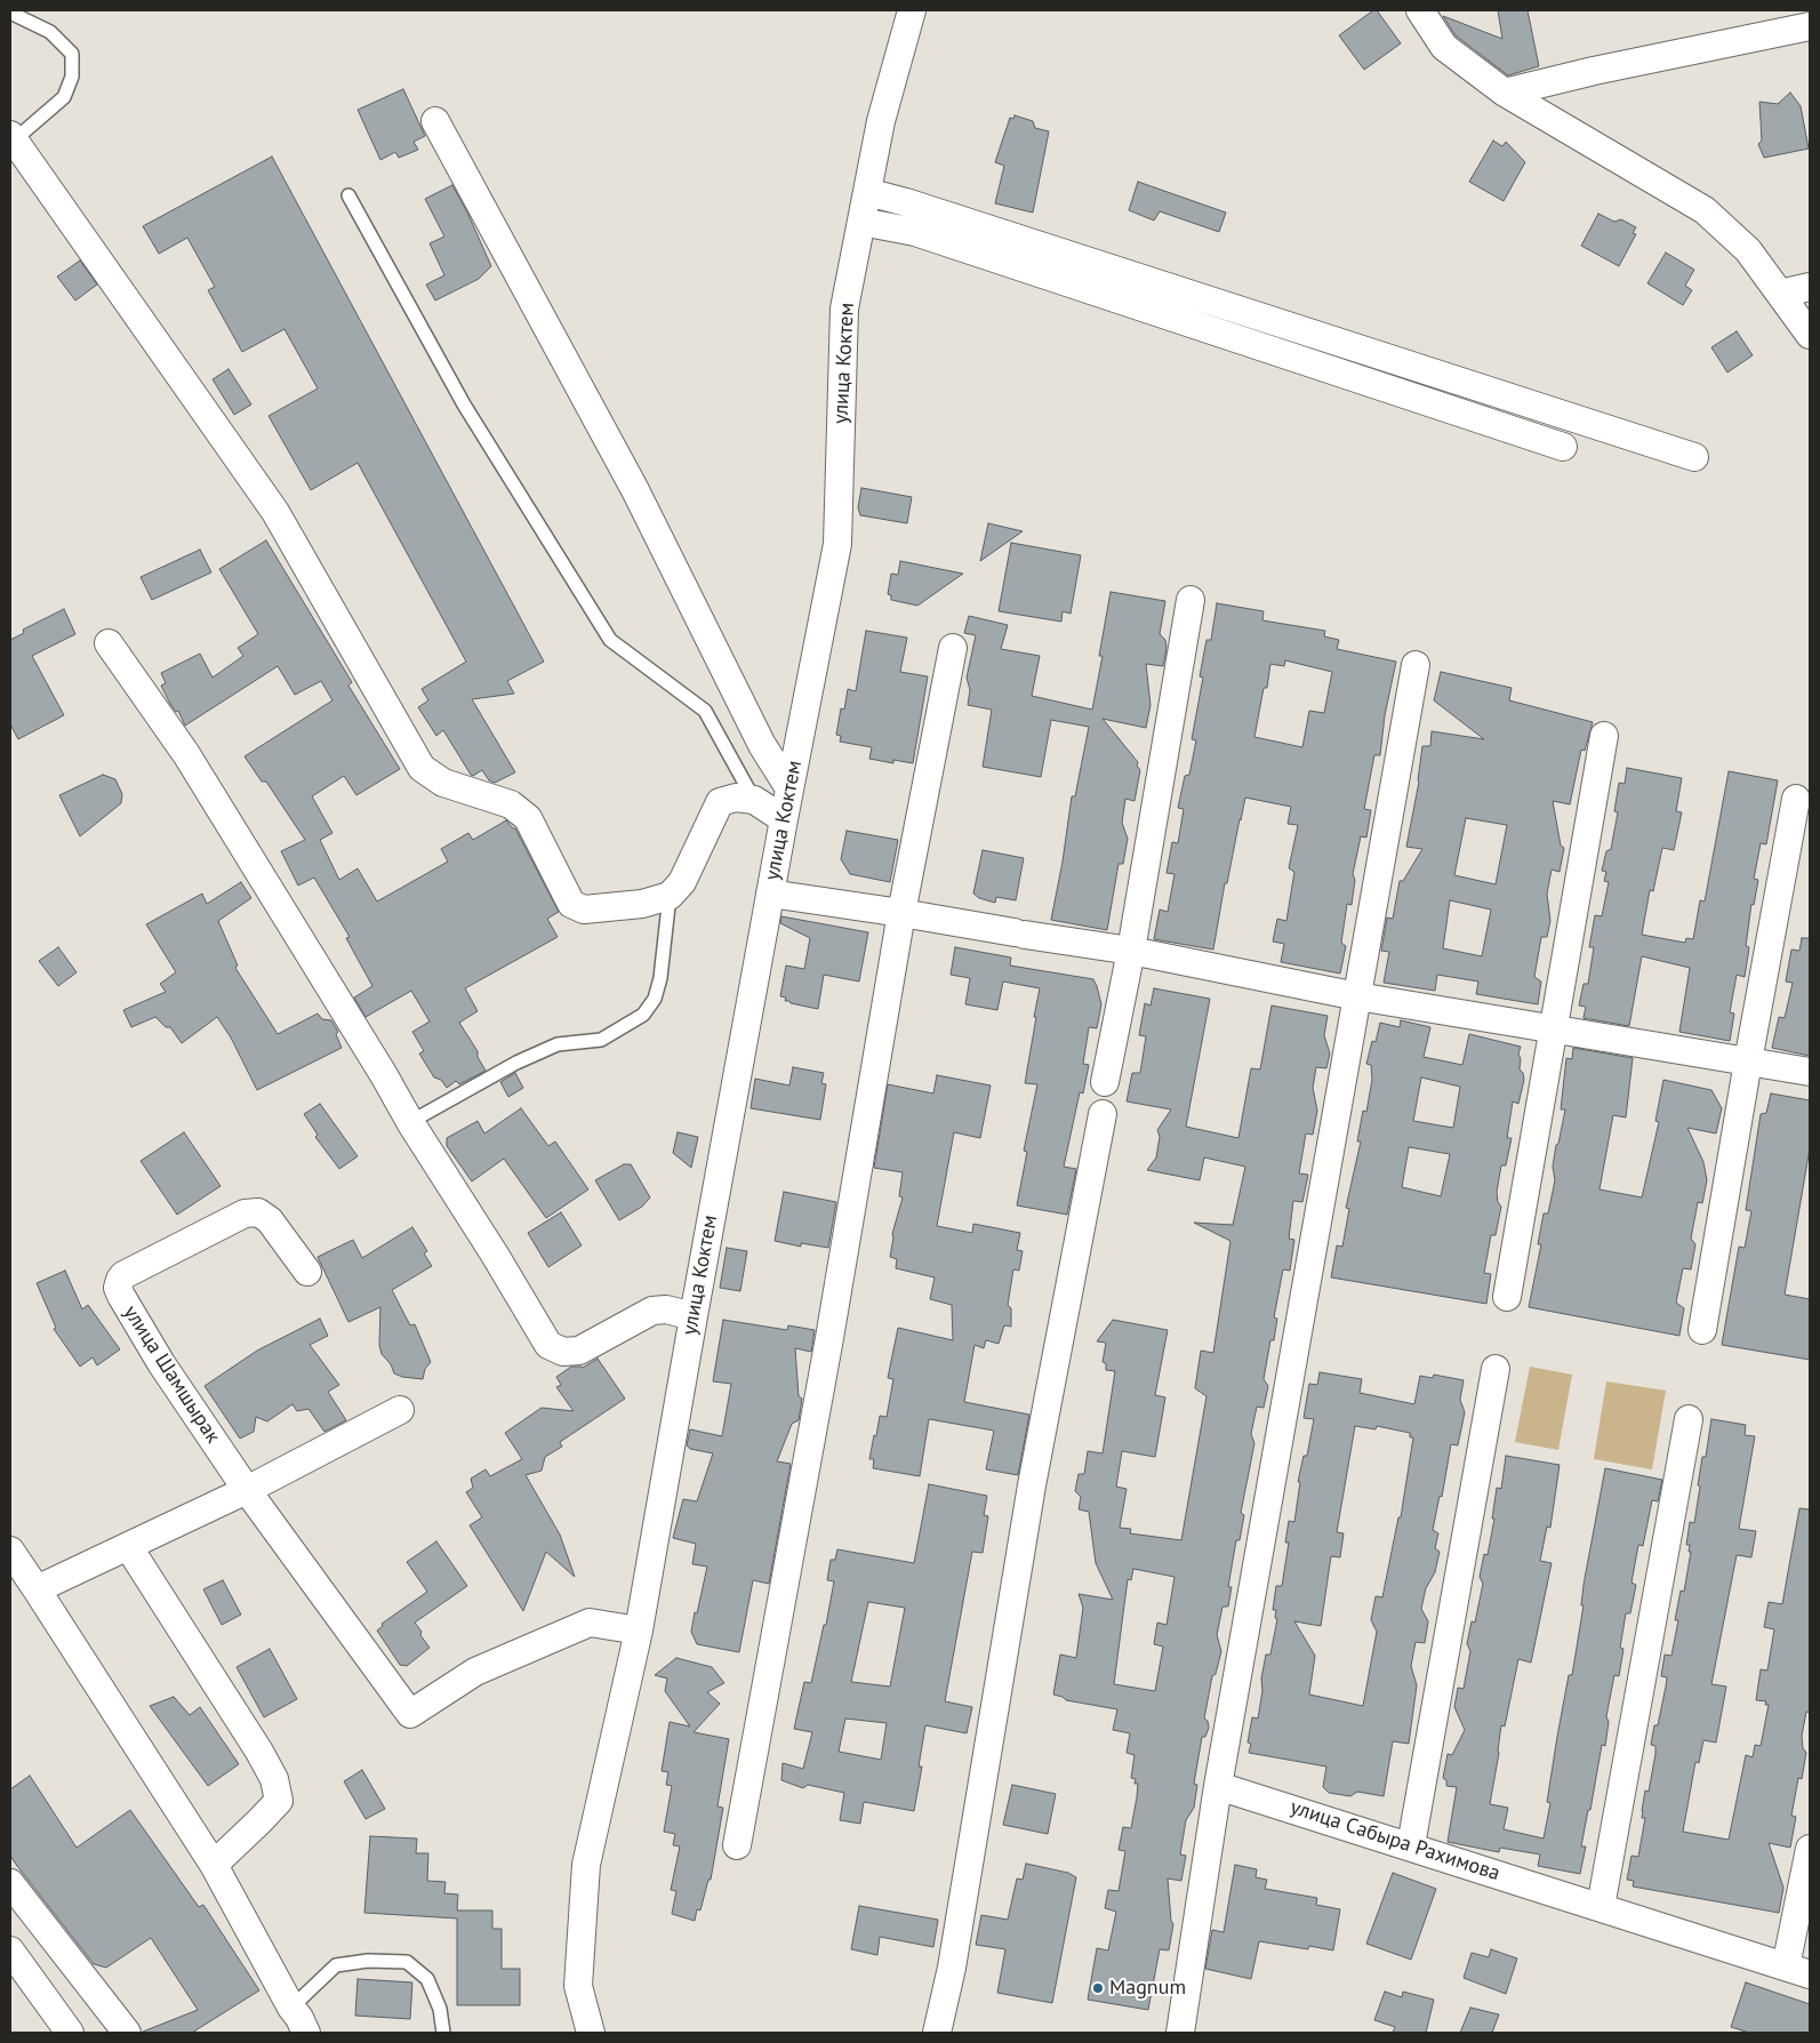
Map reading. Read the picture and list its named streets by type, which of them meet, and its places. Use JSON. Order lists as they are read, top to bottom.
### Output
{
  "streets": {
    "street": ["улица Коктем", "улица Шамшырак", "улица Сабыра Рахимова"]
  },
  "places": ["Magnum"]
}
